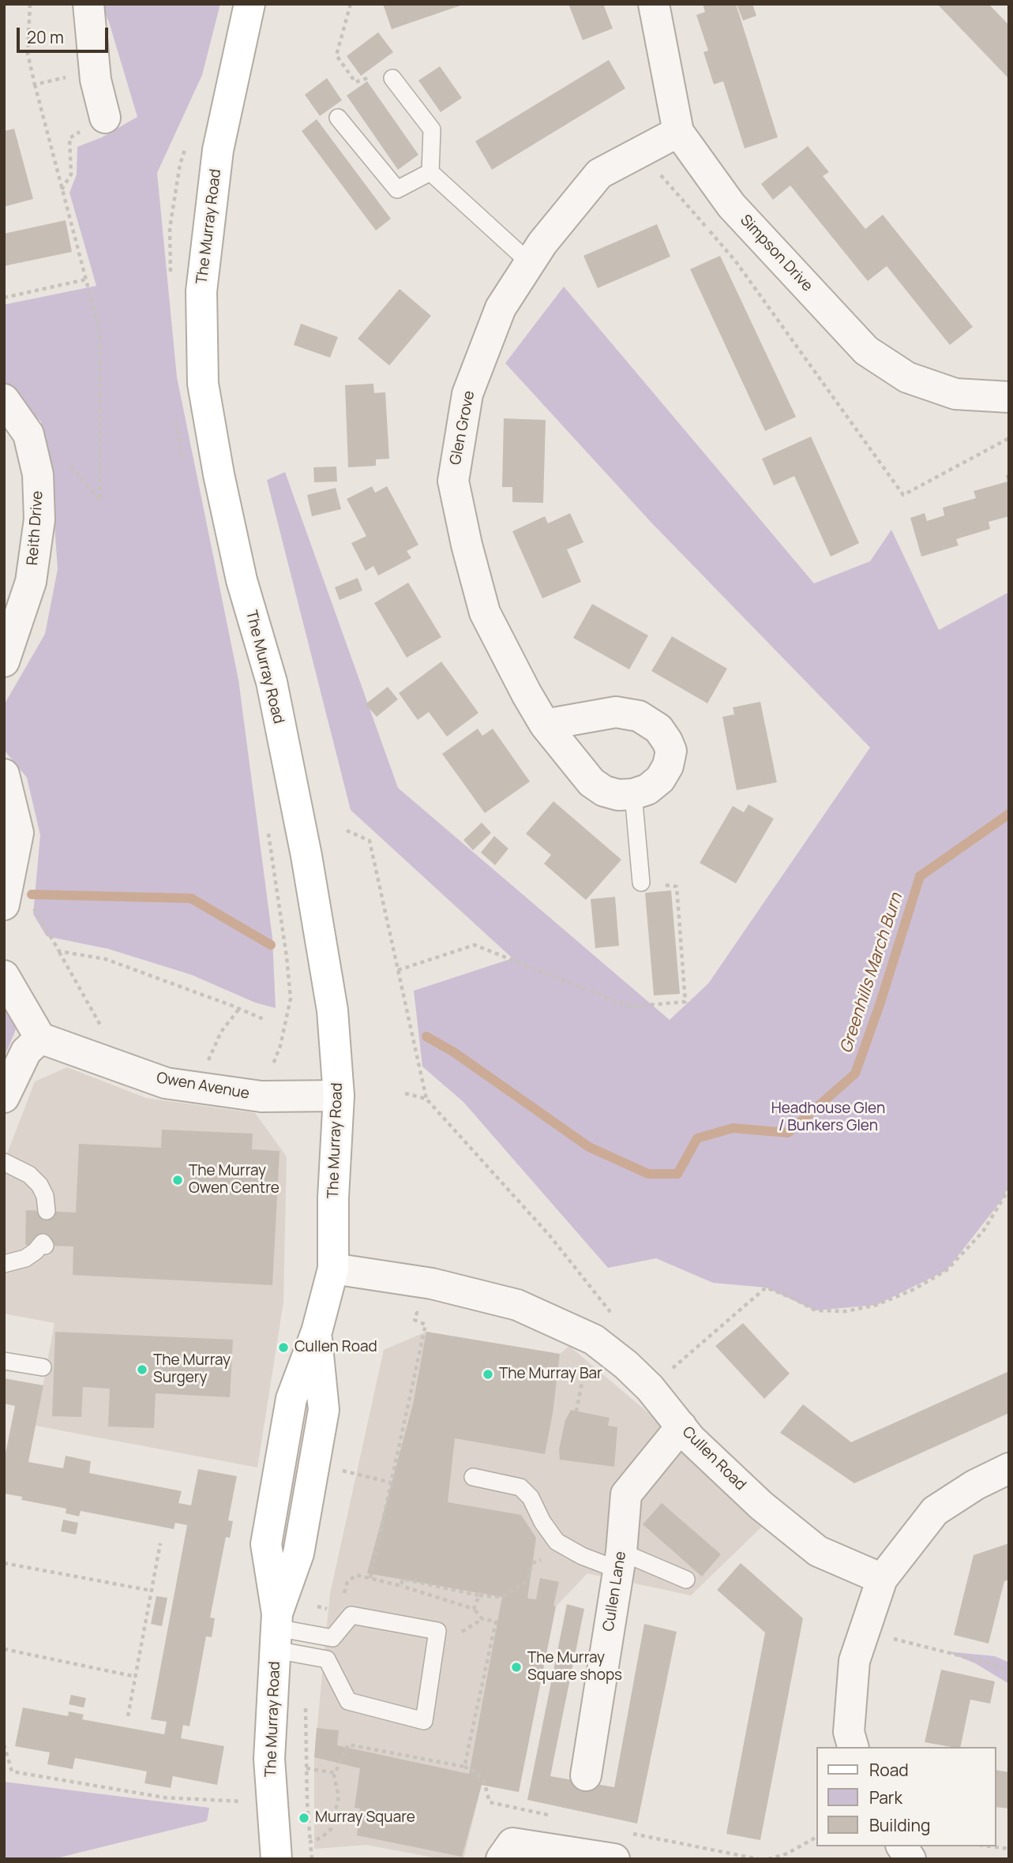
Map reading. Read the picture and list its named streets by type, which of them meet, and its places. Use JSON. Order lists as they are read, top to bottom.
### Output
{
  "streets": {
    "street": [
      "The Murray Road",
      "Simpson Drive",
      "Glen Grove",
      "Reith Drive",
      "Owen Avenue",
      "Cullen Road",
      "Cullen Lane"
    ]
  },
  "crossings": [
    ["The Murray Road", "Owen Avenue"],
    ["The Murray Road", "Cullen Road"],
    ["Simpson Drive", "Glen Grove"],
    ["Cullen Road", "Cullen Lane"]
  ],
  "water": ["Greenhills March Burn"],
  "parks": ["Headhouse Glen / Bunkers Glen"],
  "places": [
    "The Murray Owen Centre",
    "Cullen Road",
    "The Murray Surgery",
    "The Murray Bar",
    "The Murray Square shops",
    "Murray Square"
  ],
  "legend": ["Road", "Park", "Building"],
  "scale_bar": "20 m"
}
